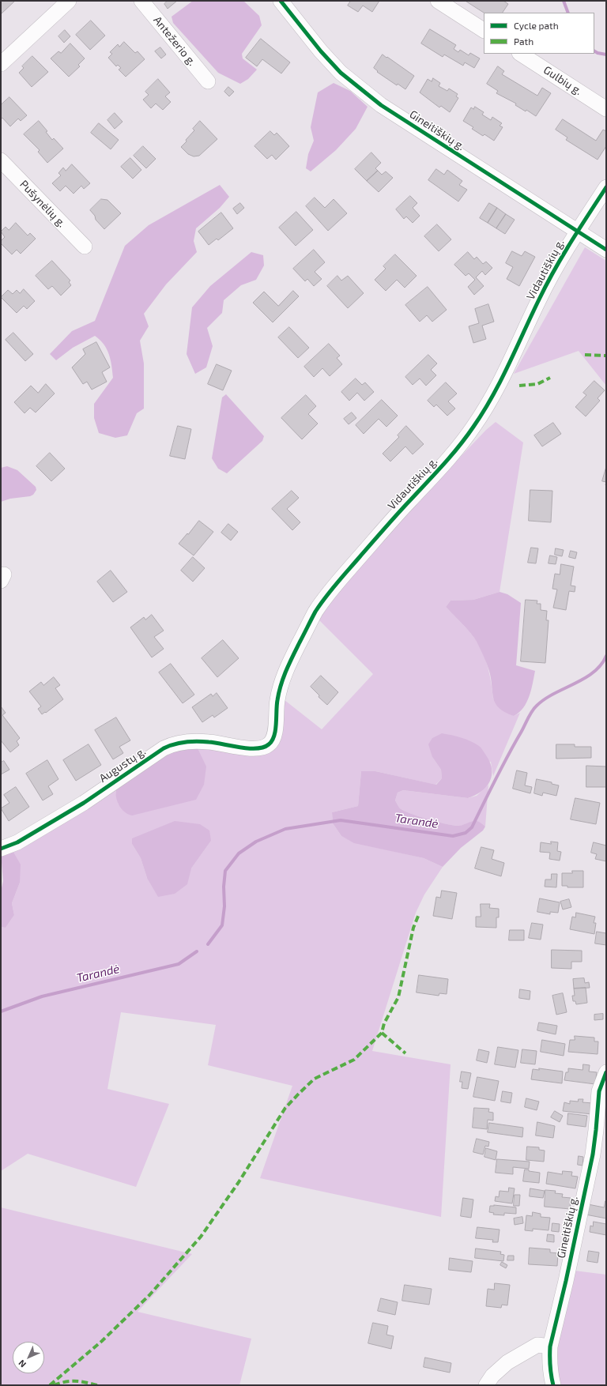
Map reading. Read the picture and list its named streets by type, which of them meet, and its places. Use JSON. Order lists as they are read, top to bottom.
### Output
{
  "streets": {
    "street": [
      "Antežerio g.",
      "Gulbių g.",
      "Gineitiškių g.",
      "Pušynėlių g.",
      "Vidautiškių g.",
      "Augustų g."
    ]
  },
  "crossings": [
    ["Gineitiškių g.", "Vidautiškių g."],
    ["Vidautiškių g.", "Augustų g."]
  ],
  "water": ["Tarandė"],
  "legend": ["Cycle path", "Path"],
  "north": "bottom left"
}
